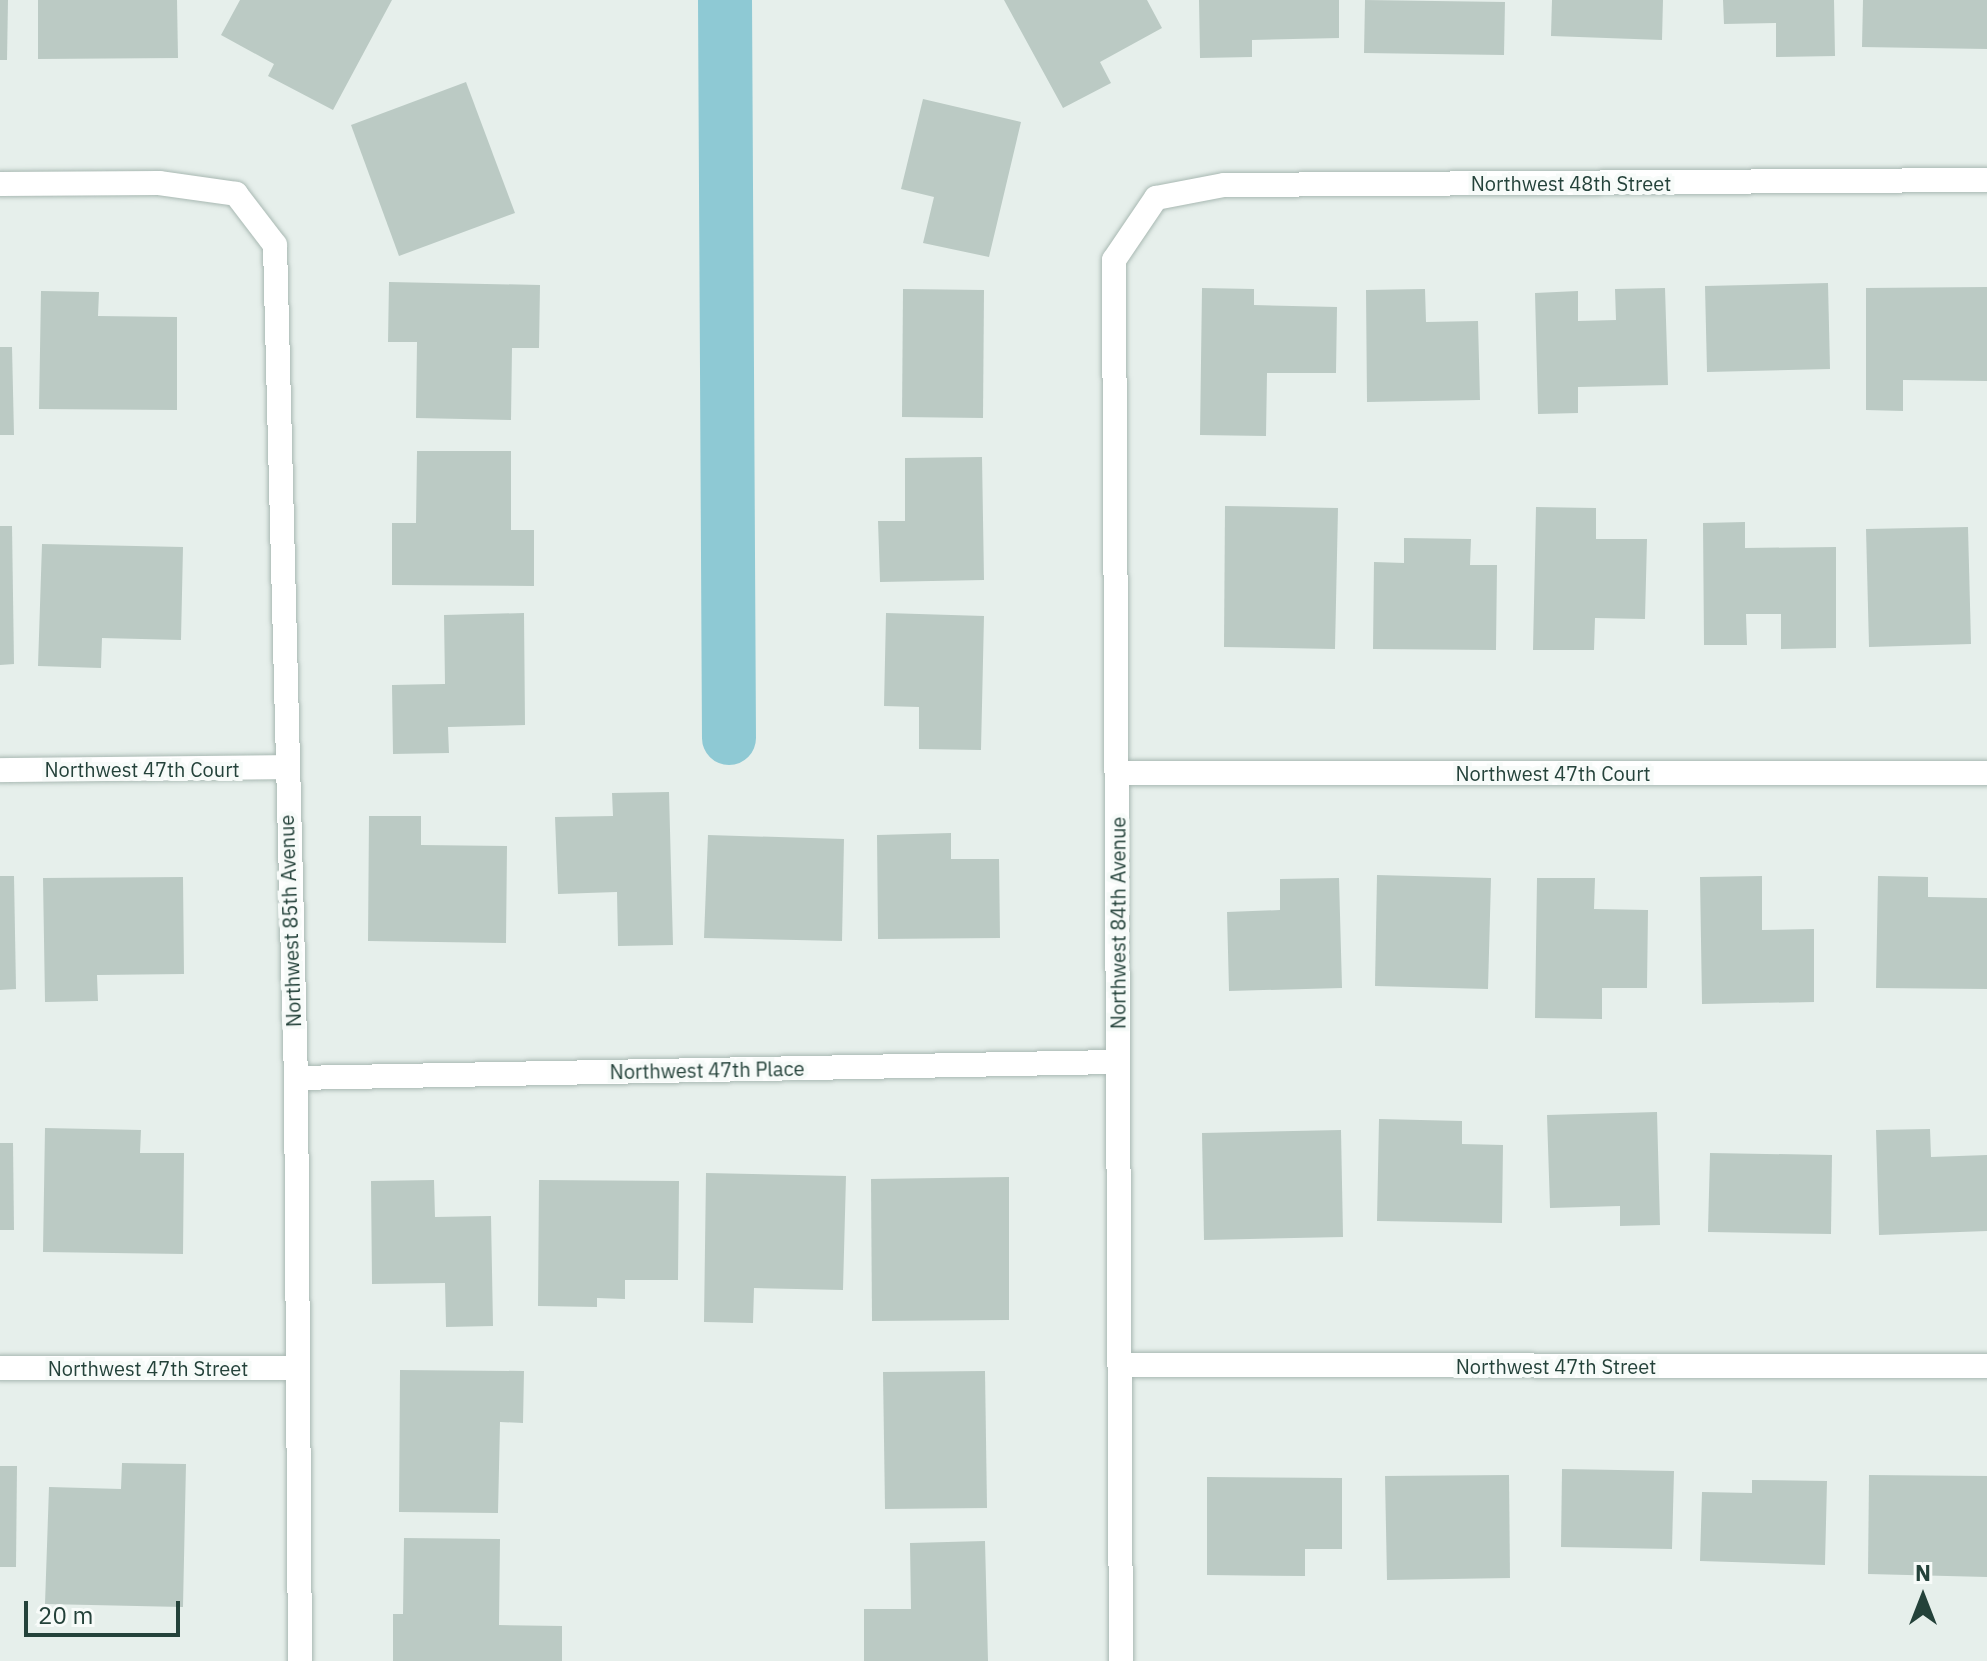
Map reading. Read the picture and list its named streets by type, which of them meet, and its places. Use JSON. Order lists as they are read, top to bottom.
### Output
{
  "streets": {
    "street": [
      "Northwest 48th Street",
      "Northwest 47th Court",
      "Northwest 85th Avenue",
      "Northwest 84th Avenue",
      "Northwest 47th Place",
      "Northwest 47th Street"
    ]
  },
  "crossings": [
    ["Northwest 48th Street", "Northwest 84th Avenue"],
    ["Northwest 47th Court", "Northwest 85th Avenue"],
    ["Northwest 47th Court", "Northwest 84th Avenue"],
    ["Northwest 85th Avenue", "Northwest 47th Place"],
    ["Northwest 85th Avenue", "Northwest 47th Street"],
    ["Northwest 84th Avenue", "Northwest 47th Place"],
    ["Northwest 84th Avenue", "Northwest 47th Street"]
  ],
  "scale_bar": "20 m",
  "north": "top"
}
